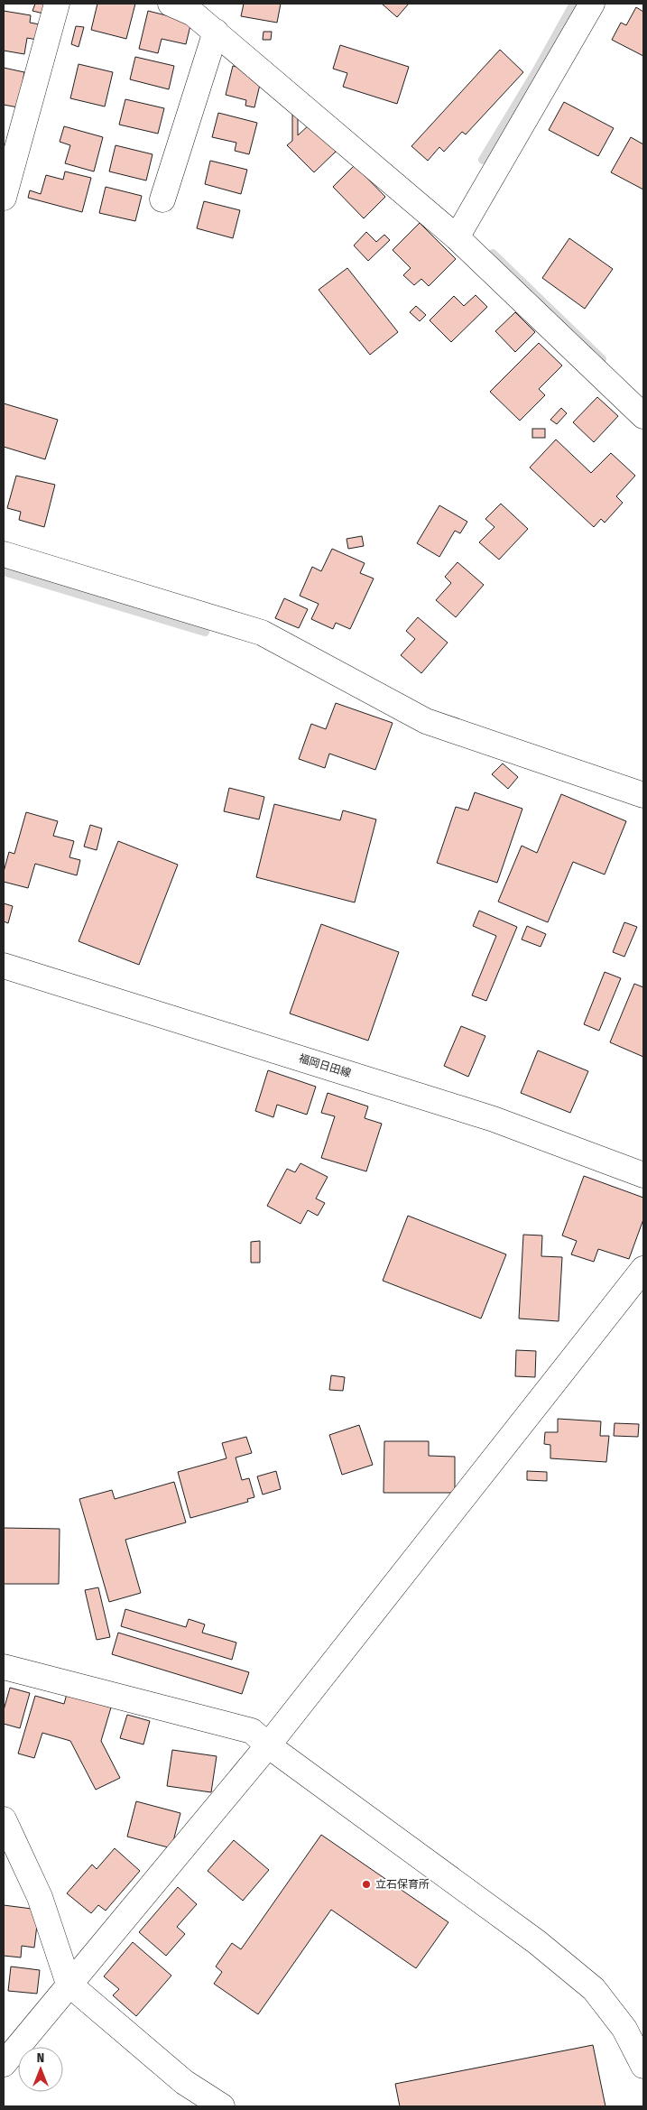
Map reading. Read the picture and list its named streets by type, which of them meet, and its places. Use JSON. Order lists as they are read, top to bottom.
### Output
{
  "streets": {
    "street": ["福岡日田線"]
  },
  "places": ["立石保育所"],
  "north": "top"
}
